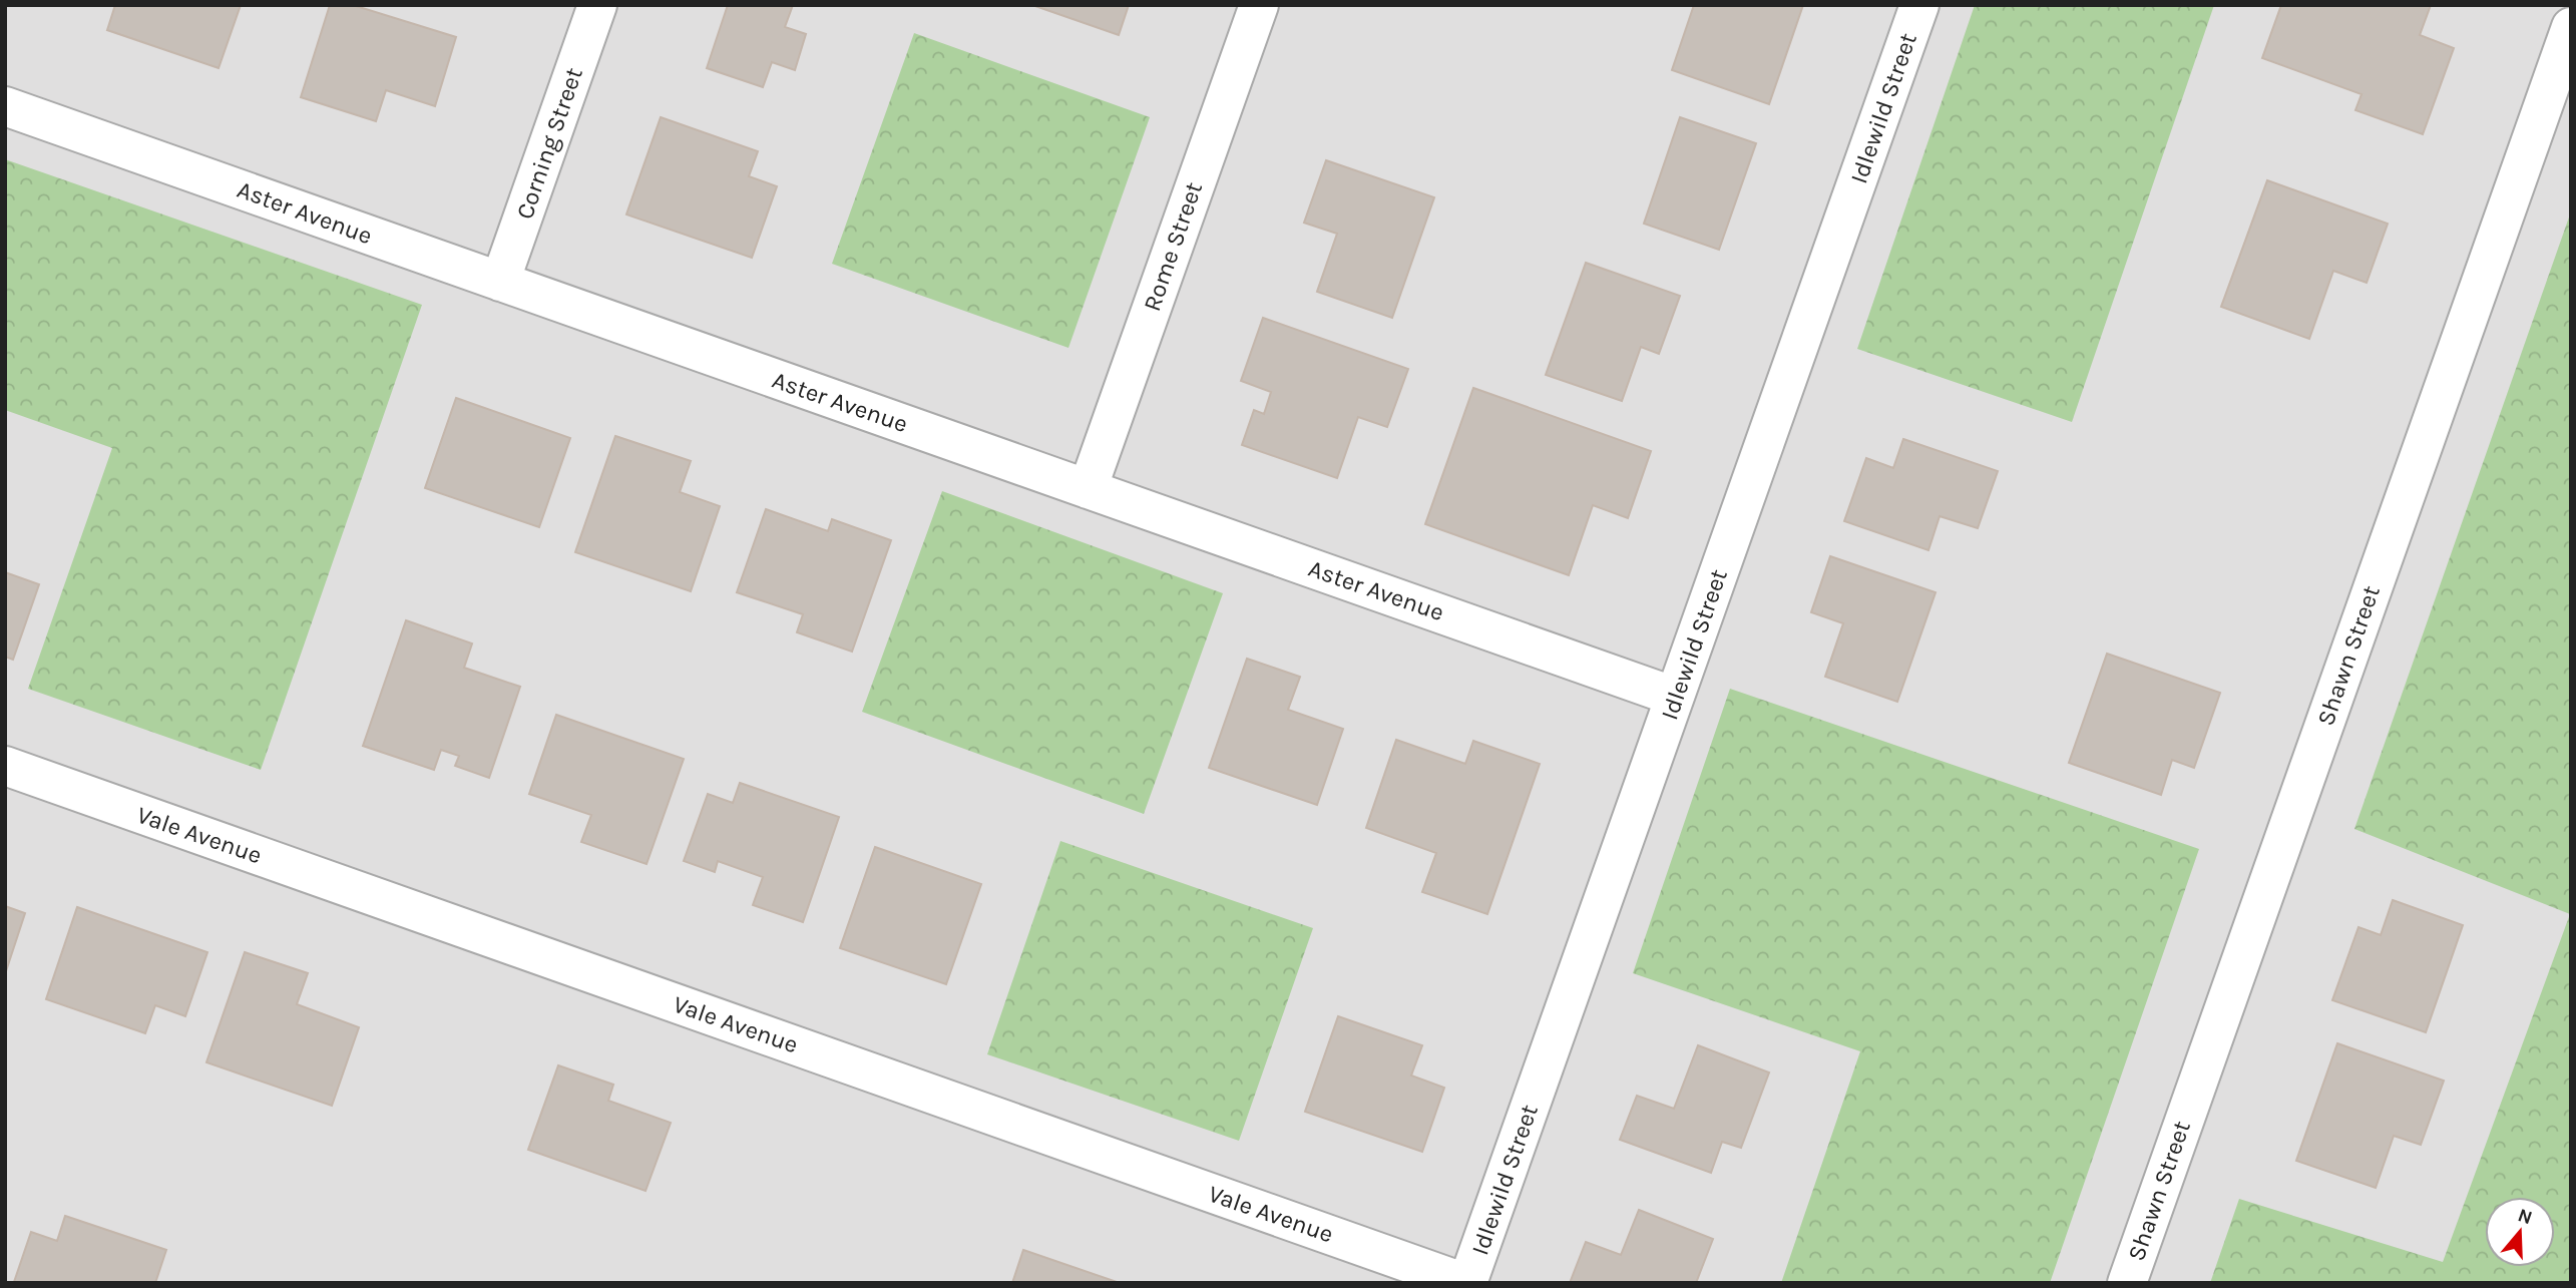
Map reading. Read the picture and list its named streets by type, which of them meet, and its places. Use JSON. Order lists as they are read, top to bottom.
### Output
{
  "streets": {
    "street": [
      "Idlewild Street",
      "Corning Street",
      "Aster Avenue",
      "Rome Street",
      "Shawn Street",
      "Vale Avenue"
    ]
  },
  "crossings": [
    ["Idlewild Street", "Aster Avenue"],
    ["Idlewild Street", "Vale Avenue"],
    ["Corning Street", "Aster Avenue"],
    ["Aster Avenue", "Rome Street"]
  ],
  "north": "top"
}
